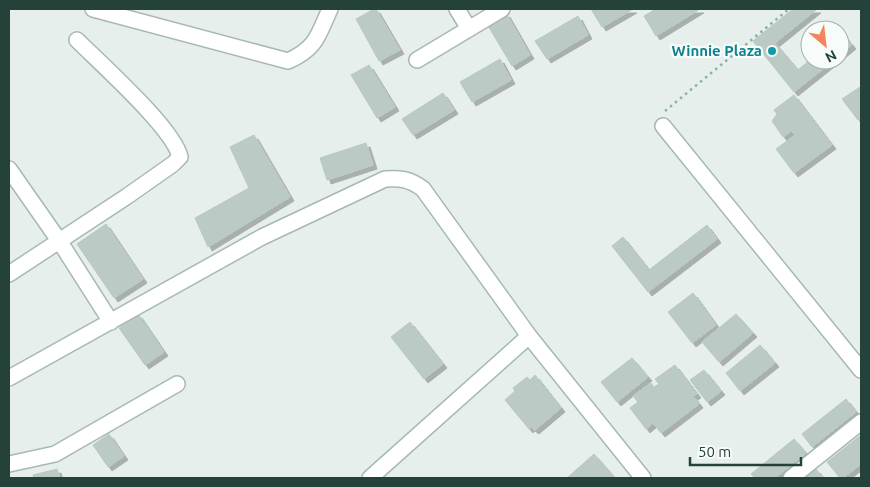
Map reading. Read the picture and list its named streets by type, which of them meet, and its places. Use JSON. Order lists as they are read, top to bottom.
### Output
{
  "places": ["Winnie Plaza"],
  "scale_bar": "50 m",
  "north": "bottom right"
}
